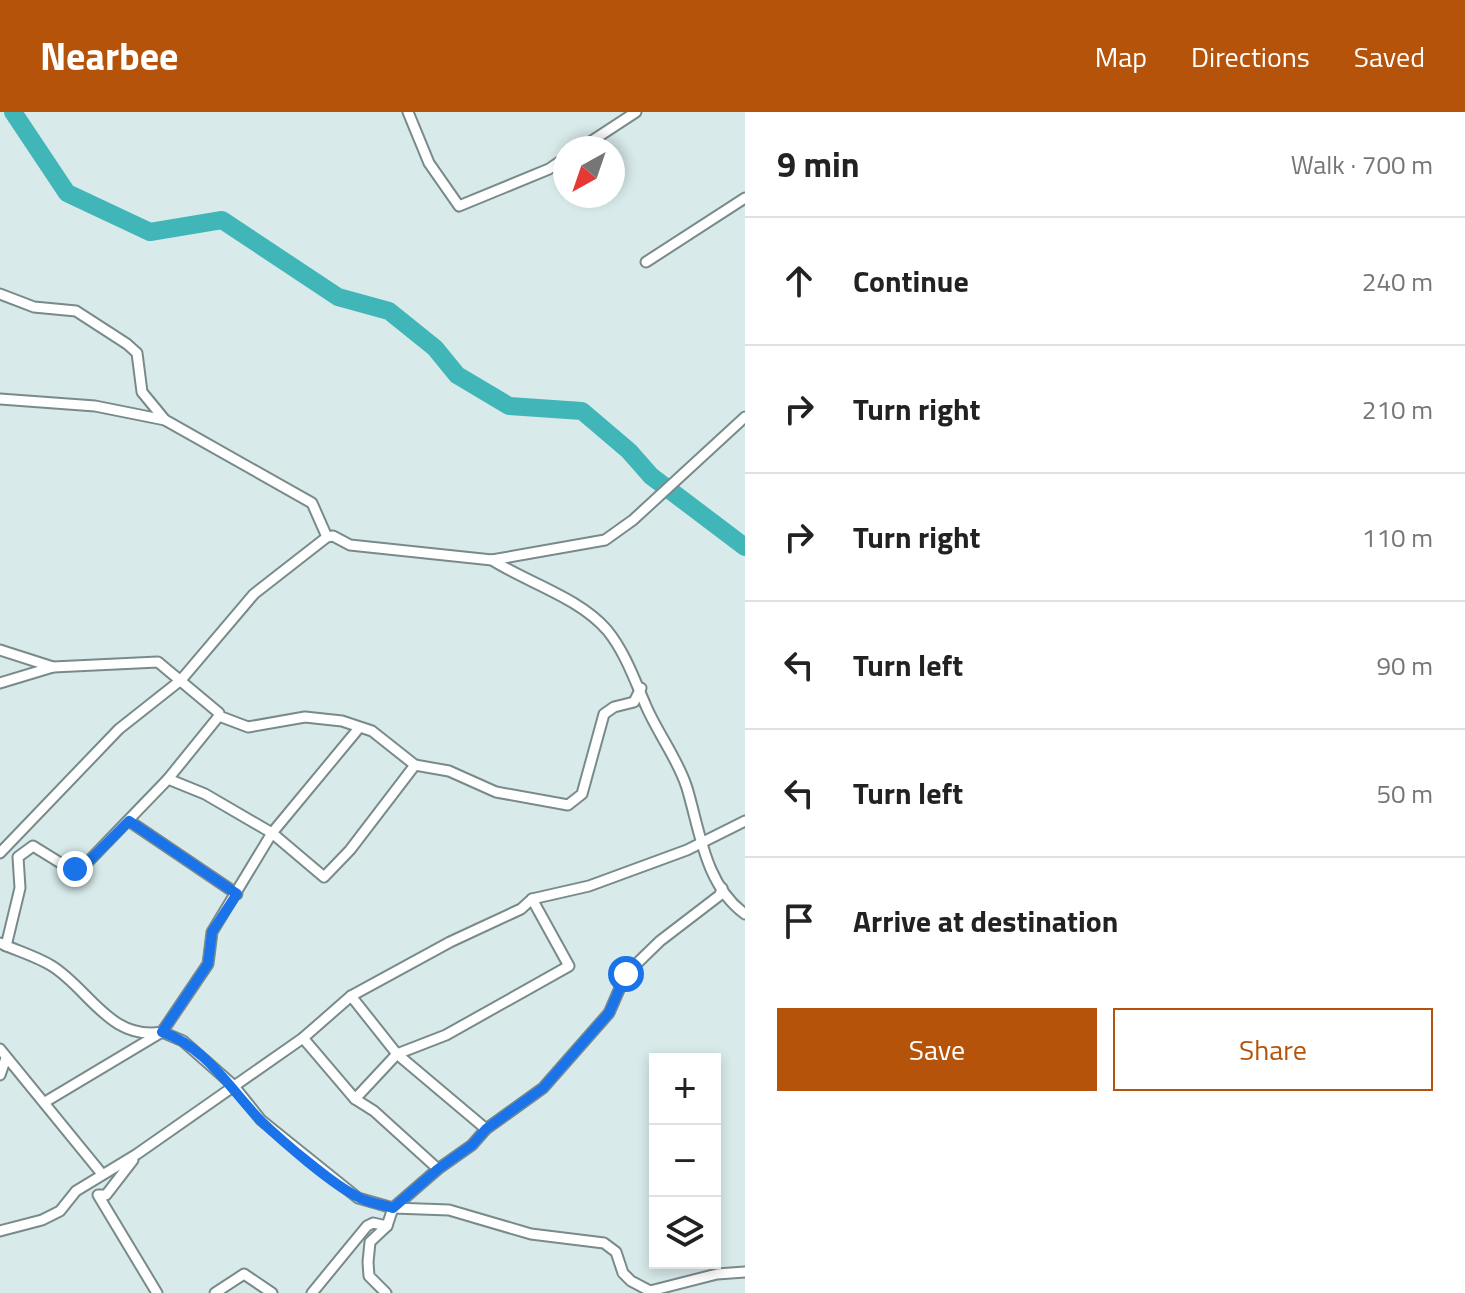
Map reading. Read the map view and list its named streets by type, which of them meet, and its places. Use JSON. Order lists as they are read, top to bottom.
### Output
{
  "north": "bottom left",
  "page": {
    "header": "Nearbee",
    "nav": ["Map", "Directions", "Saved"],
    "heading": ["9 min", "Walk · 700 m"],
    "list": [
      ["Continue", "240 m"],
      ["Turn right", "210 m"],
      ["Turn right", "110 m"],
      ["Turn left", "90 m"],
      ["Turn left", "50 m"],
      "Arrive at destination"
    ],
    "buttons": ["Save", "Share"],
    "map_buttons": ["+", "−"]
  }
}
